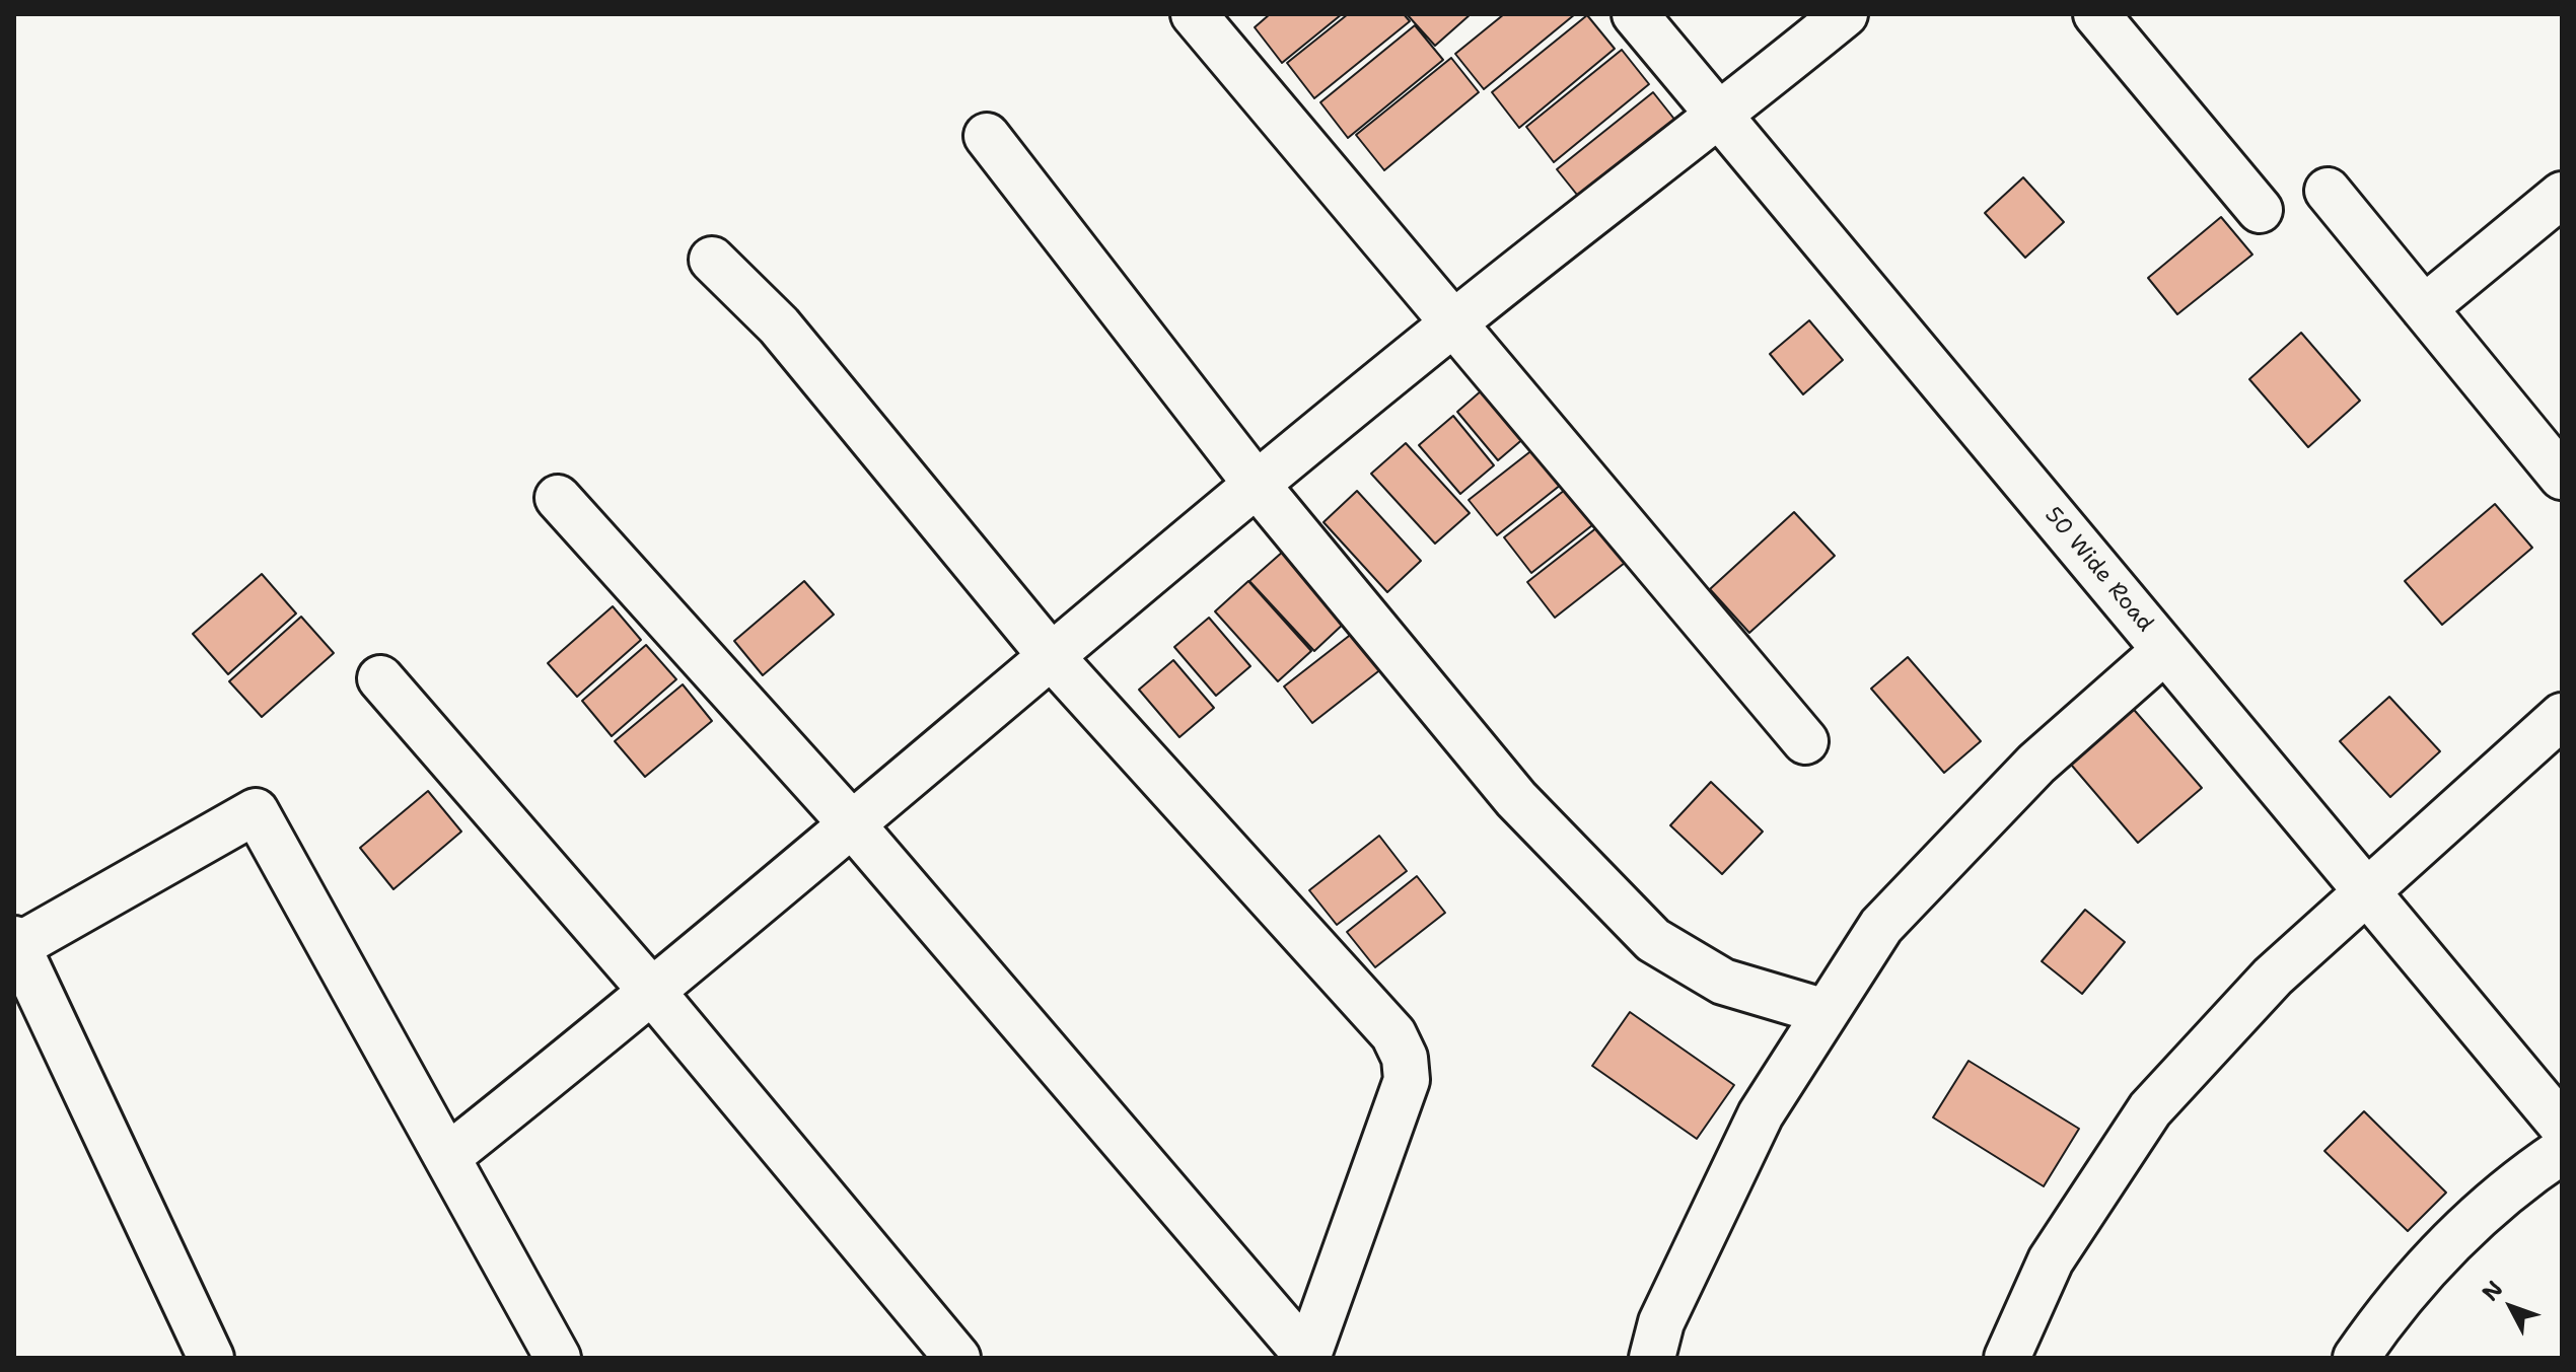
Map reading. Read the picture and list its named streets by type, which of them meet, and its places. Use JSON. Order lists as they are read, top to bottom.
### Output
{
  "streets": {
    "street": ["50 Wide Road"]
  },
  "north": "top left"
}
